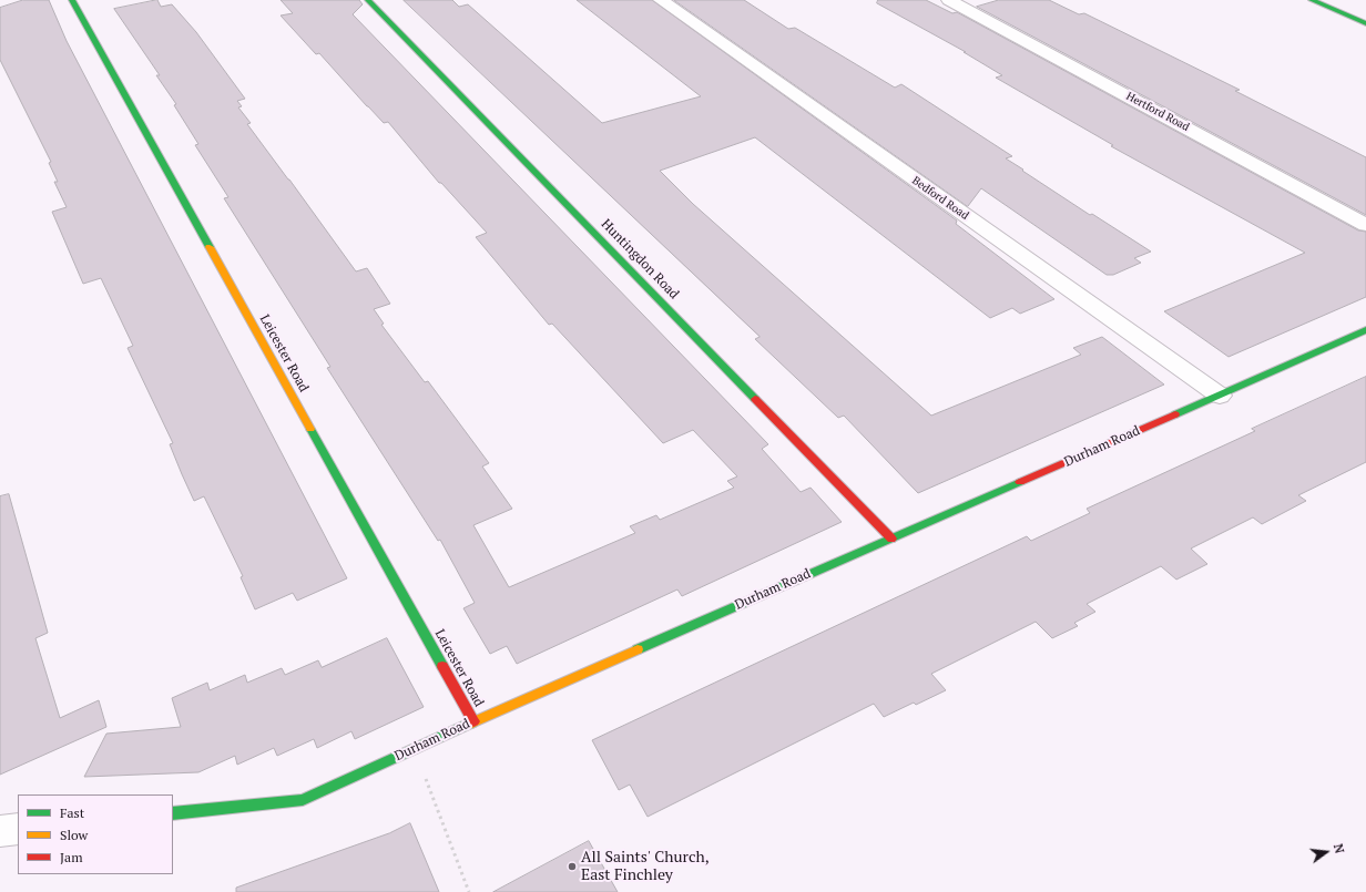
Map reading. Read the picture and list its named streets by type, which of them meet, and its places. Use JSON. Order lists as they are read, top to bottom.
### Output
{
  "streets": {
    "street": [
      "Hertford Road",
      "Bedford Road",
      "Huntingdon Road",
      "Leicester Road",
      "Durham Road"
    ]
  },
  "crossings": [
    ["Bedford Road", "Durham Road"],
    ["Huntingdon Road", "Durham Road"],
    ["Leicester Road", "Durham Road"]
  ],
  "places": ["All Saints' Church, East Finchley"],
  "legend": ["Fast", "Slow", "Jam"],
  "north": "right"
}
